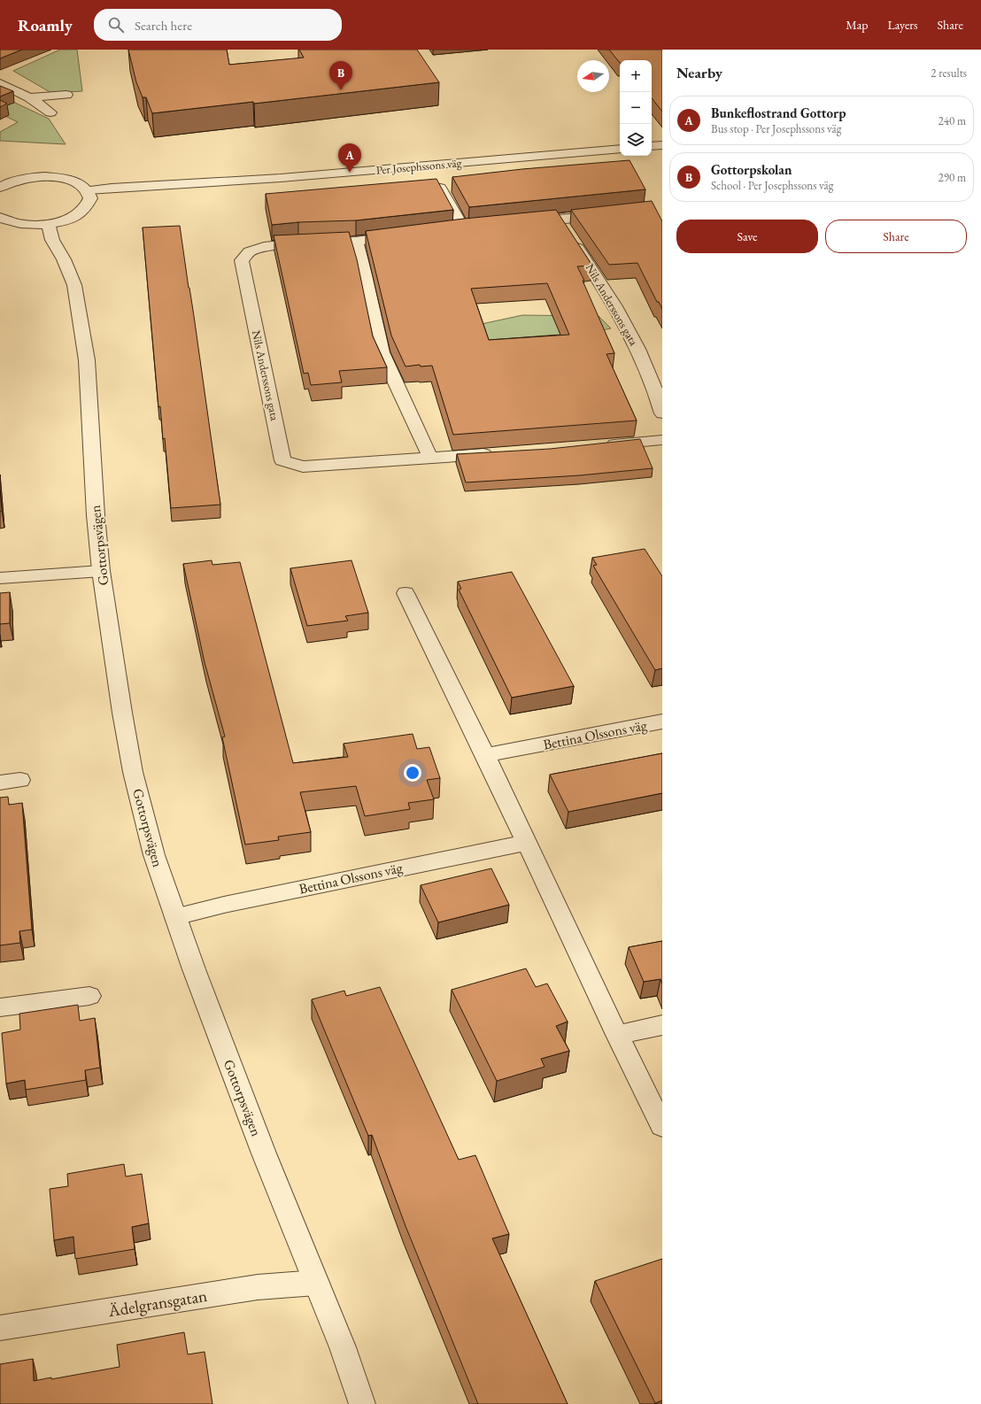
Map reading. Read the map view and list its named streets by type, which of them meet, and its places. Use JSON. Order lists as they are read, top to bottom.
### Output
{
  "streets": {
    "street": [
      "Per Josephssons väg",
      "Nils Anderssons gata",
      "Gottorpsvägen",
      "Bettina Olssons väg",
      "Ädelgransgatan"
    ]
  },
  "crossings": [
    ["Gottorpsvägen", "Bettina Olssons väg"],
    ["Gottorpsvägen", "Ädelgransgatan"]
  ],
  "north": "left",
  "page": {
    "header": "Roamly",
    "search": "Search here",
    "nav": ["Map", "Layers", "Share"],
    "heading": ["Nearby", "2 results"],
    "map_buttons": ["+", "−"],
    "pins": ["B", "A"],
    "list": [
      {
        "mark": "A",
        "name": "Bunkeflostrand Gottorp",
        "note": "Bus stop · Per Josephssons väg",
        "value": "240 m"
      },
      {
        "mark": "B",
        "name": "Gottorpskolan",
        "note": "School · Per Josephssons väg",
        "value": "290 m"
      }
    ],
    "buttons": ["Save", "Share"]
  }
}
